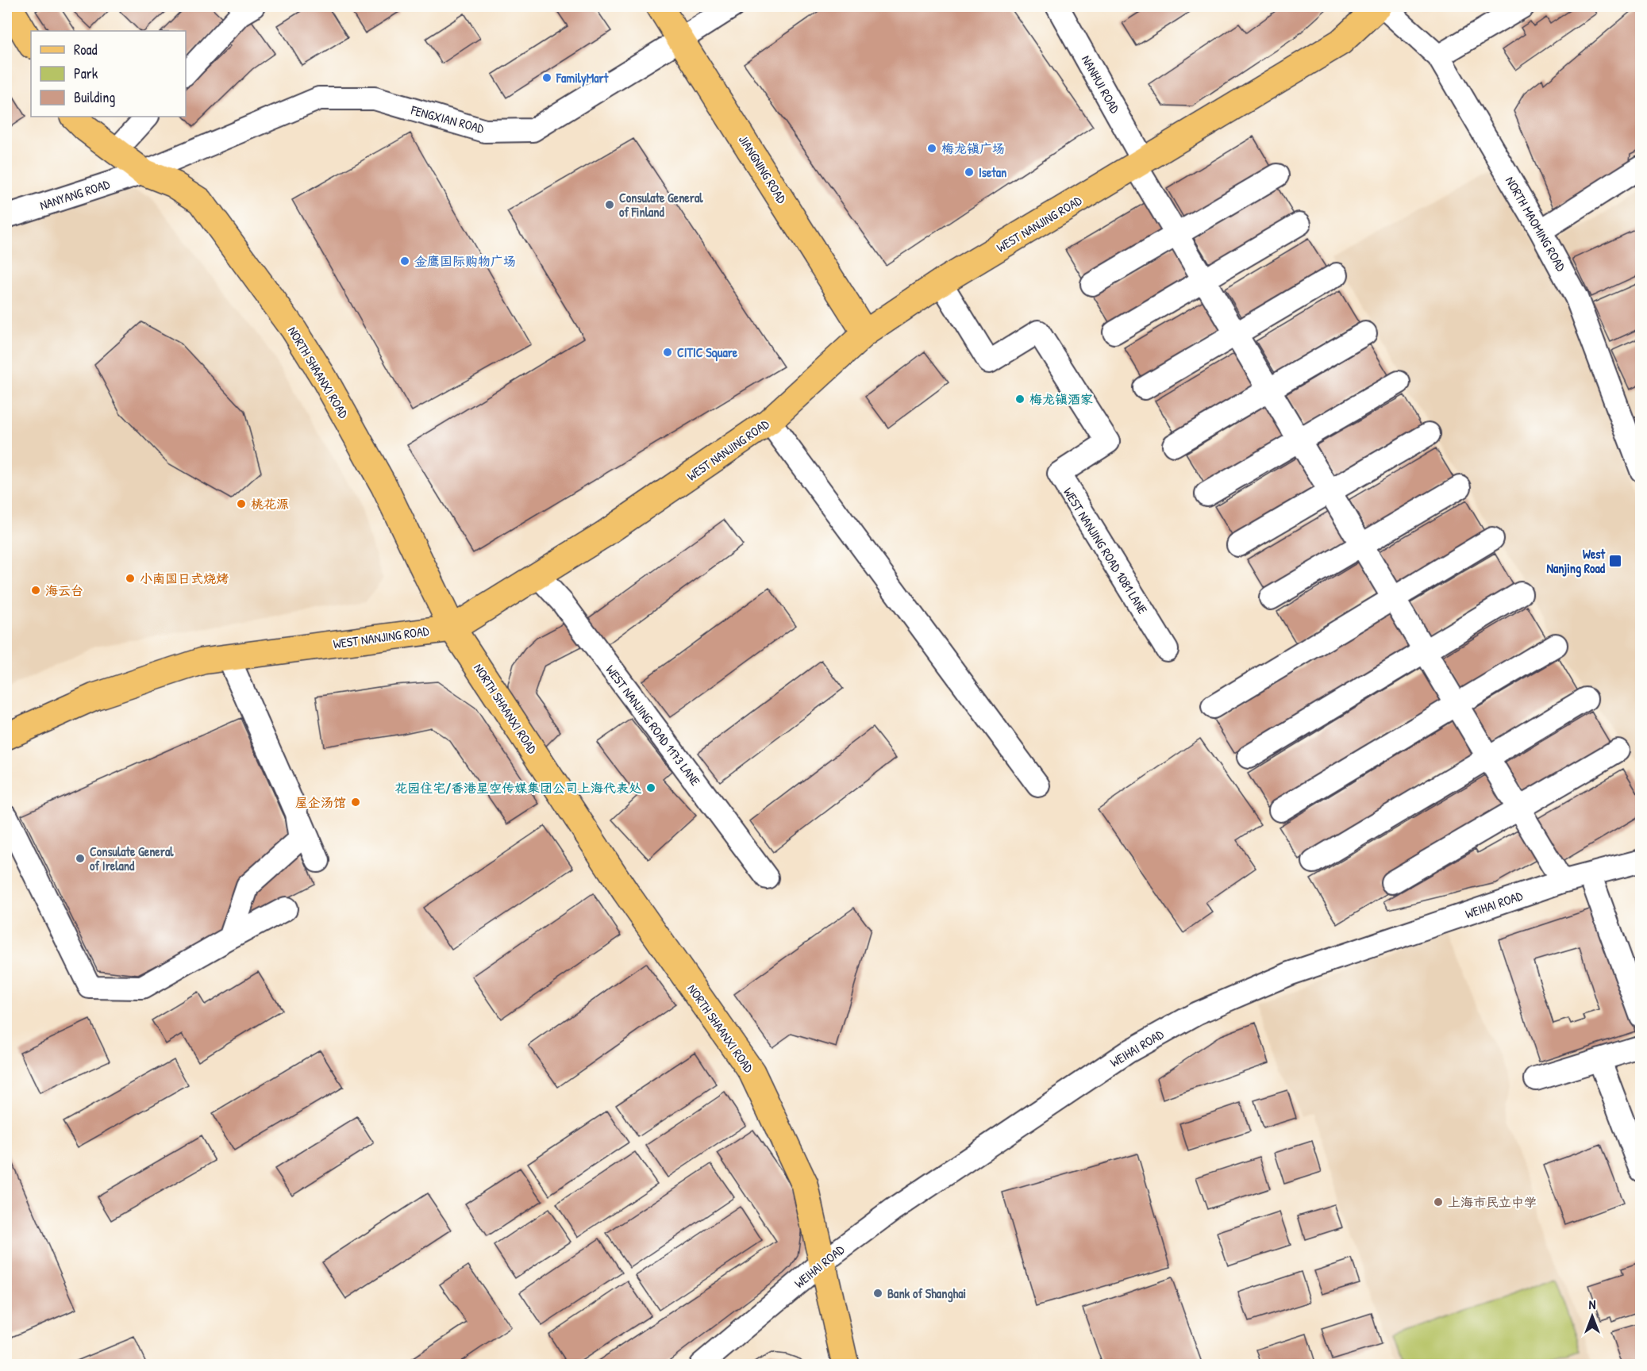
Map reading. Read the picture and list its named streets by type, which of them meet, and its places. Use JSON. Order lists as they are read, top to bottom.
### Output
{
  "streets": {
    "main road": ["JIANGNING ROAD", "WEST NANJING ROAD", "NORTH SHAANXI ROAD"],
    "street": [
      "NANHUI ROAD",
      "FENGXIAN ROAD",
      "NANYANG ROAD",
      "NORTH MAOMING ROAD",
      "WEST NANJING ROAD 1081 LANE",
      "WEST NANJING ROAD 1173 LANE",
      "WEIHAI ROAD"
    ]
  },
  "crossings": [
    ["NANHUI ROAD", "WEST NANJING ROAD"],
    ["NANHUI ROAD", "WEIHAI ROAD"],
    ["FENGXIAN ROAD", "JIANGNING ROAD"],
    ["FENGXIAN ROAD", "NANYANG ROAD"],
    ["FENGXIAN ROAD", "NORTH SHAANXI ROAD"],
    ["JIANGNING ROAD", "WEST NANJING ROAD"],
    ["NANYANG ROAD", "NORTH SHAANXI ROAD"],
    ["WEST NANJING ROAD", "NORTH MAOMING ROAD"],
    ["WEST NANJING ROAD", "NORTH SHAANXI ROAD"],
    ["WEST NANJING ROAD", "WEST NANJING ROAD 1081 LANE"],
    ["WEST NANJING ROAD", "WEST NANJING ROAD 1173 LANE"],
    ["NORTH SHAANXI ROAD", "WEIHAI ROAD"]
  ],
  "places": {
    "other": [
      "FamilyMart",
      "梅龙镇广场",
      "Isetan",
      "Consulate General of Finland",
      "金鹰国际购物广场",
      "CITIC Square",
      "梅龙镇酒家",
      "桃花源",
      "小南国日式烧烤",
      "海云台",
      "花园住宅/香港星空传媒集团公司上海代表处",
      "屋企汤馆",
      "Consulate General of Ireland",
      "上海市民立中学",
      "Bank of Shanghai"
    ],
    "transit": ["West Nanjing Road"]
  },
  "legend": ["Road", "Park", "Building"],
  "north": "top"
}
